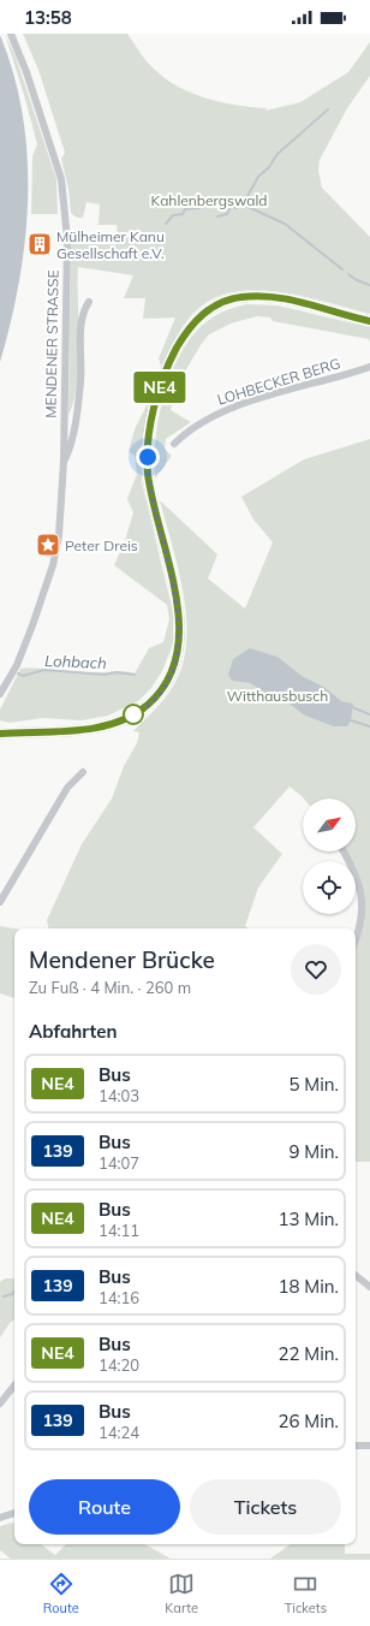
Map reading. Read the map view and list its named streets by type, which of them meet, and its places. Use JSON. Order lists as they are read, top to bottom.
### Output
{
  "streets": {
    "street": ["MENDENER STRASSE", "LOHBECKER BERG"]
  },
  "water": ["Lohbach"],
  "parks": ["Kahlenbergswald", "Witthausbusch"],
  "places": {
    "building": ["Mülheimer Kanu Gesellschaft e.V."],
    "place": ["Peter Dreis"]
  },
  "lines": ["bus line NE4"],
  "north": "top right",
  "page": {
    "status": "13:58",
    "on_map": "NE4",
    "heading": [
      ["Mendener Brücke", "Zu Fuß · 4 Min. · 260 m"],
      "Abfahrten"
    ],
    "list": [
      {
        "mark": "NE4",
        "name": "Bus",
        "note": "14:03",
        "value": "5 Min."
      },
      {
        "mark": "139",
        "name": "Bus",
        "note": "14:07",
        "value": "9 Min."
      },
      {
        "mark": "NE4",
        "name": "Bus",
        "note": "14:11",
        "value": "13 Min."
      },
      {
        "mark": "139",
        "name": "Bus",
        "note": "14:16",
        "value": "18 Min."
      },
      {
        "mark": "NE4",
        "name": "Bus",
        "note": "14:20",
        "value": "22 Min."
      },
      {
        "mark": "139",
        "name": "Bus",
        "note": "14:24",
        "value": "26 Min."
      }
    ],
    "buttons": ["Route", "Tickets"],
    "tabs": ["Route", "Karte", "Tickets"]
  }
}
